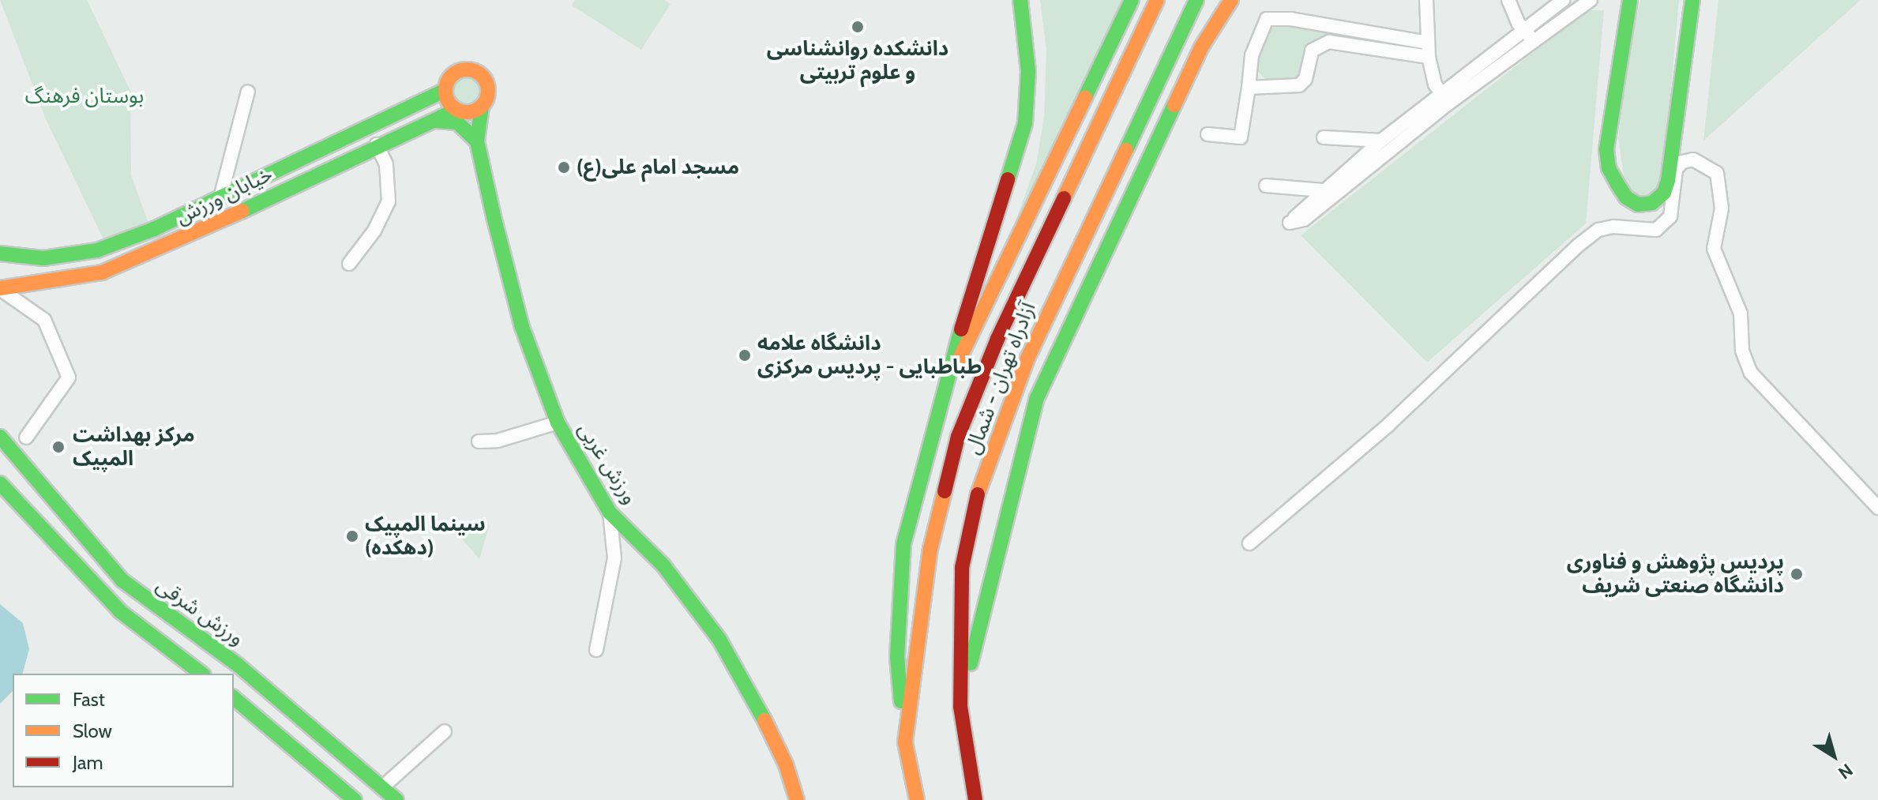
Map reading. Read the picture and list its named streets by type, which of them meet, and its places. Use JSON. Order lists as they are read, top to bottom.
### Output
{
  "streets": {
    "main road": [
      "خیابان ورزش",
      "آزادراه تهران - شمال",
      "ورزش غربی",
      "ورزش شرقی"
    ]
  },
  "crossings": [
    ["خیابان ورزش", "ورزش غربی"]
  ],
  "parks": ["بوستان فرهنگ"],
  "places": [
    "دانشکده روانشناسی و علوم تربیتی",
    "مسجد امام علی(ع)",
    "دانشگاه علامه طباطبایی - پردیس مرکزی",
    "مرکز بهداشت المپیک",
    "سینما المپیک (دهکده)",
    "پردیس پژوهش و فناوری دانشگاه صنعتی شریف"
  ],
  "legend": ["Fast", "Slow", "Jam"],
  "north": "bottom right"
}
